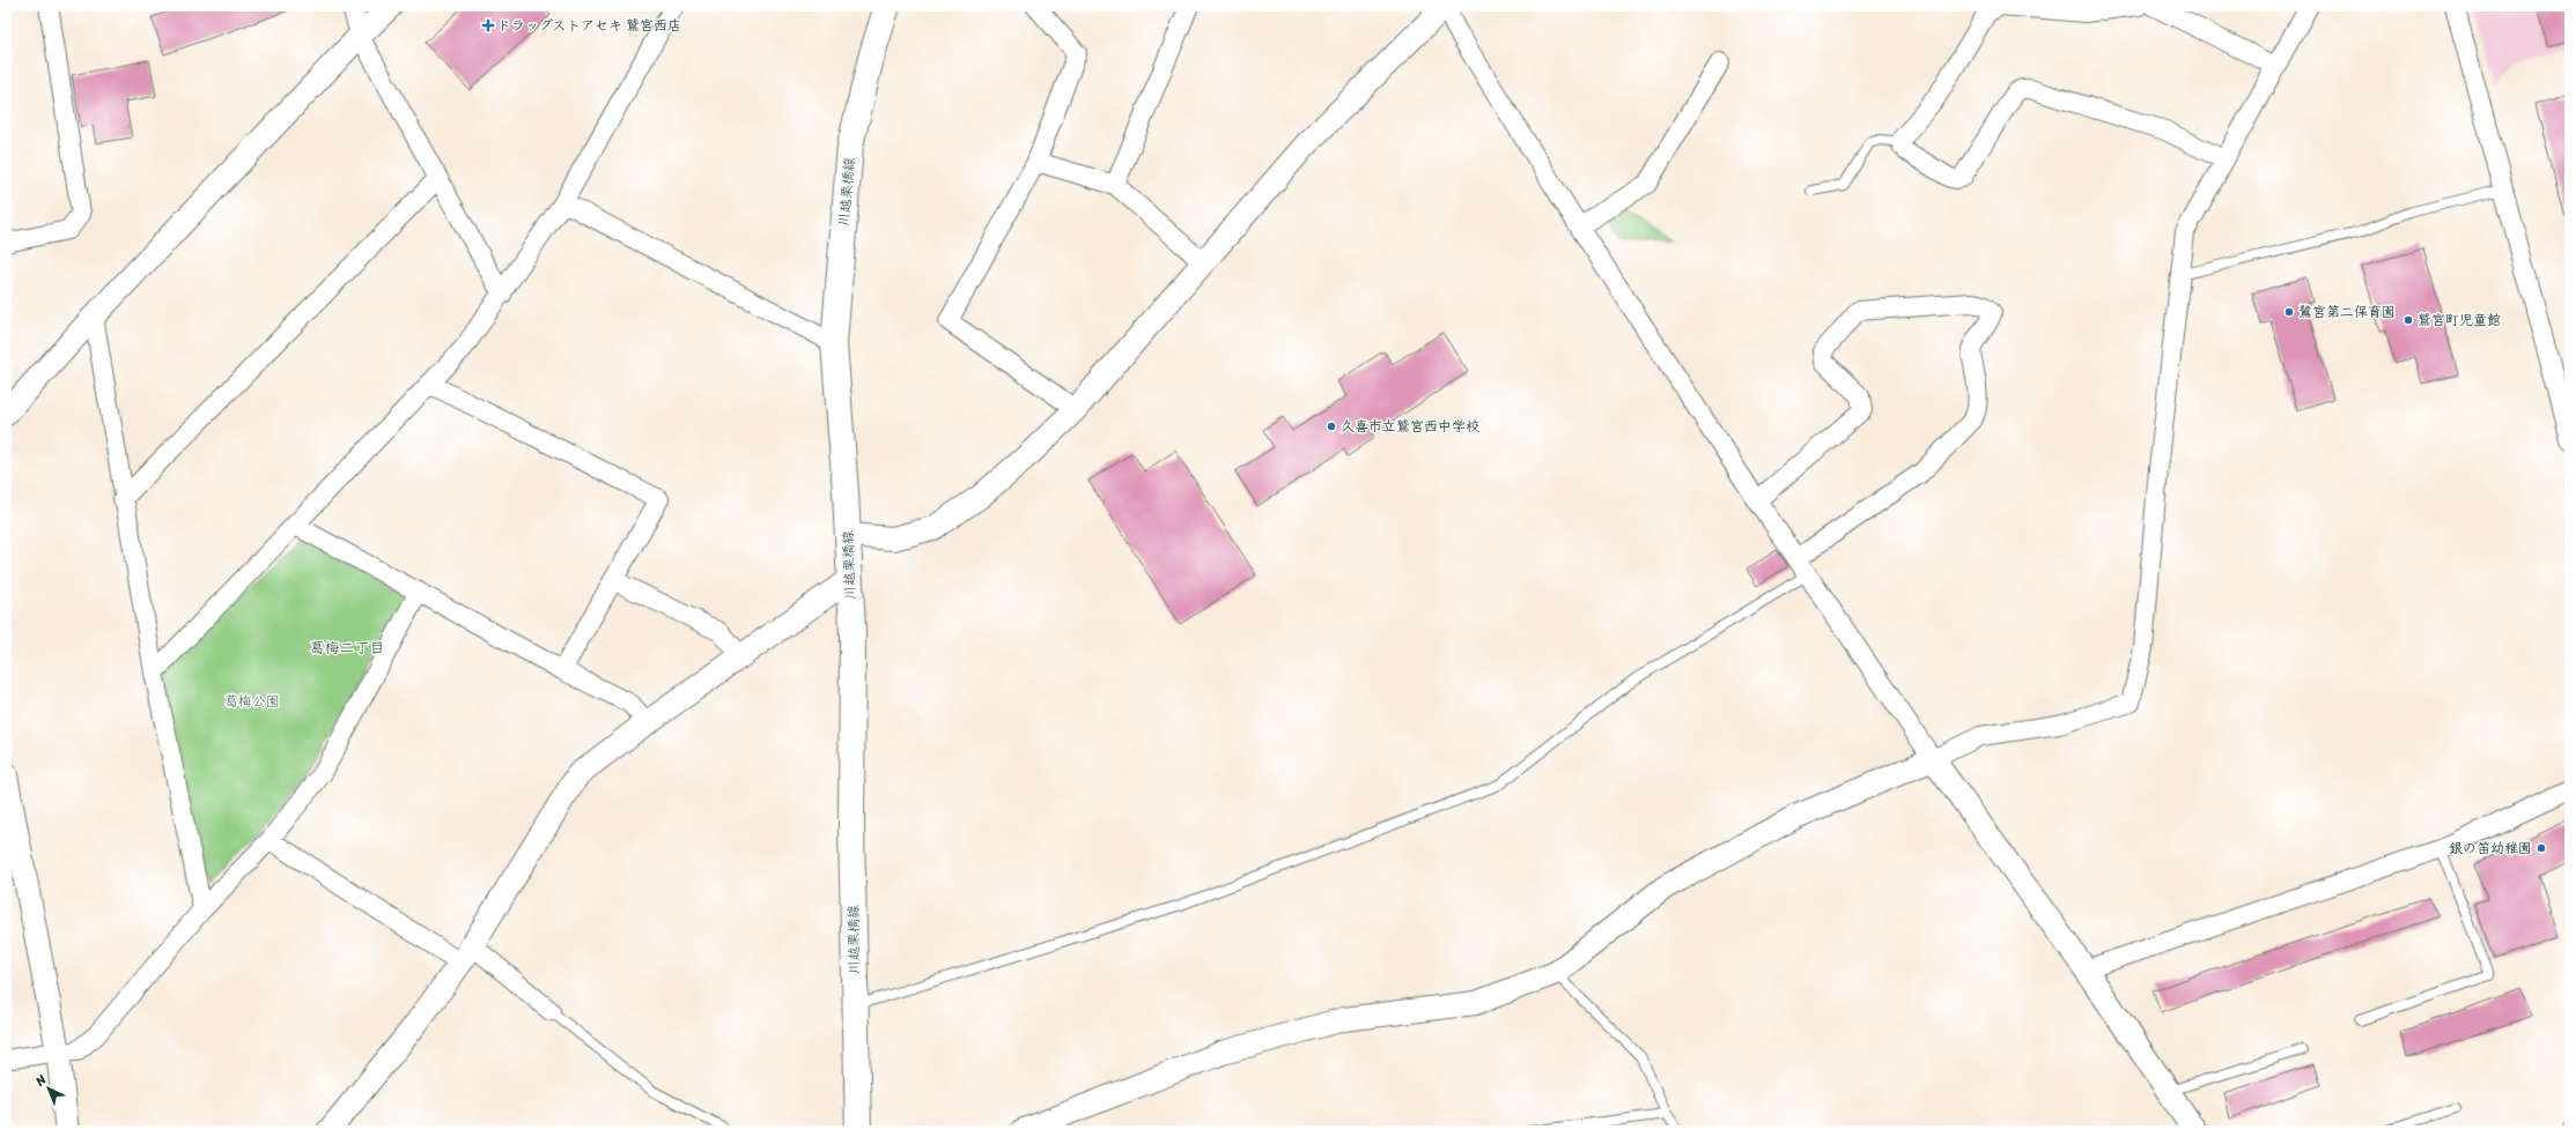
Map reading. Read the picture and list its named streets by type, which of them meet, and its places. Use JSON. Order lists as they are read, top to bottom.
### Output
{
  "streets": {
    "main road": ["川越栗橋線"]
  },
  "districts": ["葛梅二丁目"],
  "parks": ["葛梅公園"],
  "places": {
    "health": ["ドラッグストアセキ 鷲宮西店"],
    "other": [
      "鷺宮第二保育園",
      "鷲宮町児童館",
      "久喜市立鷲宮西中学校",
      "銀の笛幼稚園"
    ]
  },
  "north": "top left"
}
